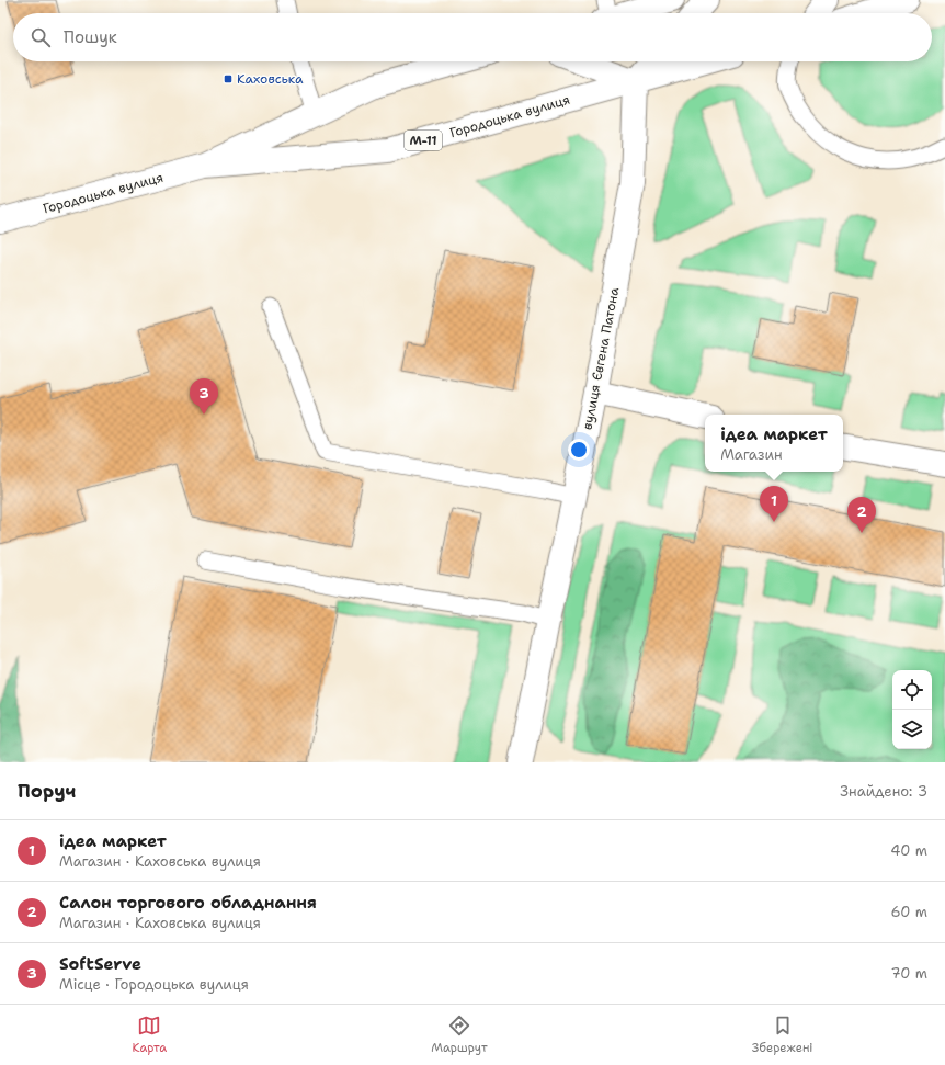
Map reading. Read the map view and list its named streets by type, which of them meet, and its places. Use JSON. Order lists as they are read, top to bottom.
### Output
{
  "streets": {
    "main road": ["Городоцька вулиця", "М-11", "вулиця Євгена Патона"]
  },
  "crossings": [
    ["Городоцька вулиця", "вулиця Євгена Патона"]
  ],
  "places": {
    "transit": ["Каховська"]
  },
  "page": {
    "search": "Пошук",
    "pins": ["3", "1", "2"],
    "popup": ["ідеа маркет", "Магазин"],
    "heading": ["Поруч", "Знайдено: 3"],
    "list": [
      {
        "mark": "1",
        "name": "ідеа маркет",
        "note": "Магазин · Каховська вулиця",
        "value": "40 m"
      },
      {
        "mark": "2",
        "name": "Салон торгового обладнання",
        "note": "Магазин · Каховська вулиця",
        "value": "60 m"
      },
      {
        "mark": "3",
        "name": "SoftServe",
        "note": "Місце · Городоцька вулиця",
        "value": "70 m"
      }
    ],
    "nav": ["Карта", "Маршрут", "Збережені"]
  }
}
